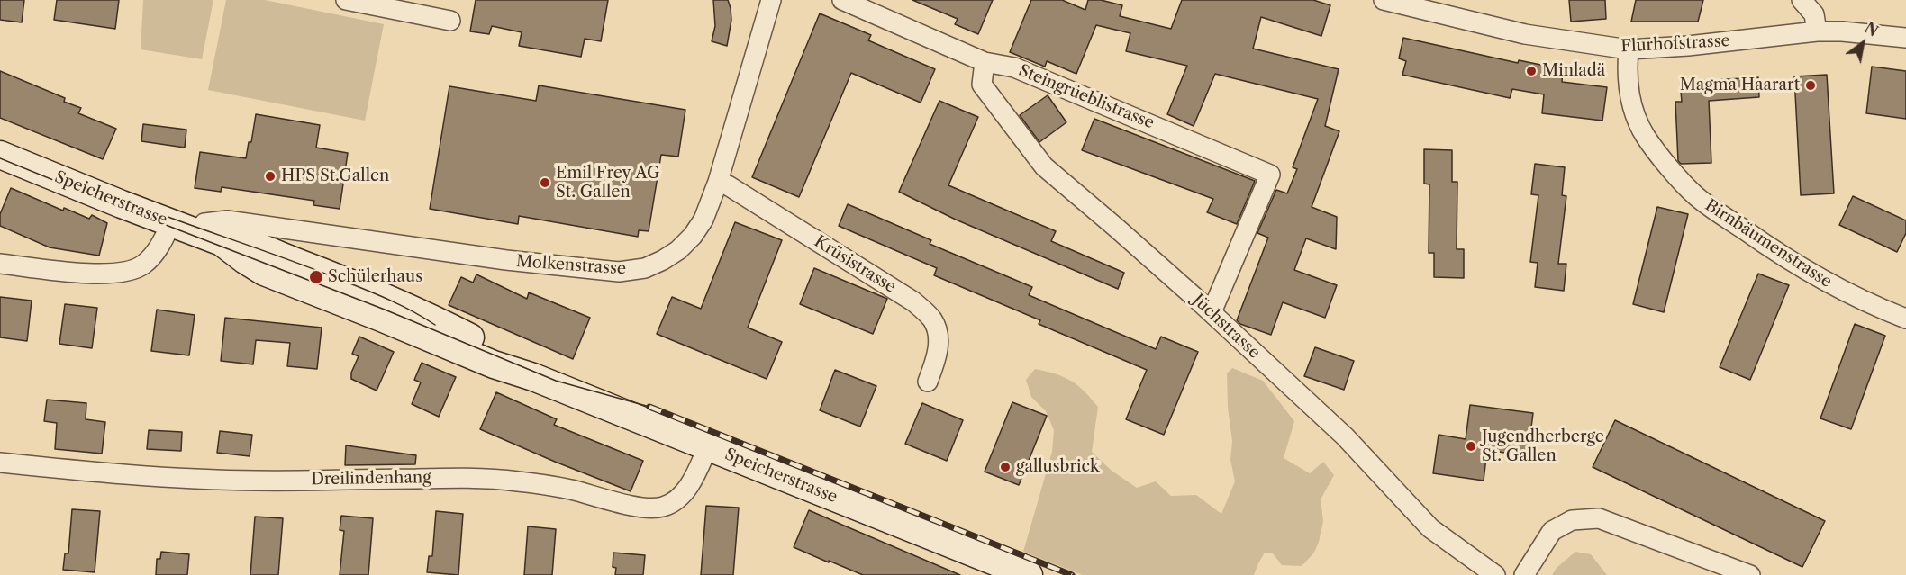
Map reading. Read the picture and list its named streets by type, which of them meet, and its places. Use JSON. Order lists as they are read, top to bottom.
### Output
{
  "streets": {
    "main road": ["Speicherstrasse"],
    "street": [
      "Flurhofstrasse",
      "Steingrüeblistrasse",
      "Birnbäumenstrasse",
      "Krüsistrasse",
      "Molkenstrasse",
      "Jüchstrasse",
      "Dreilindenhang"
    ]
  },
  "crossings": [
    ["Flurhofstrasse", "Birnbäumenstrasse"],
    ["Steingrüeblistrasse", "Jüchstrasse"],
    ["Speicherstrasse", "Molkenstrasse"],
    ["Speicherstrasse", "Dreilindenhang"],
    ["Krüsistrasse", "Molkenstrasse"]
  ],
  "places": [
    "Minladä",
    "Magma Haarart",
    "HPS St.Gallen",
    "Emil Frey AG St. Gallen",
    "Schülerhaus",
    "Jugendherberge St. Gallen",
    "gallusbrick"
  ],
  "north": "top right"
}
